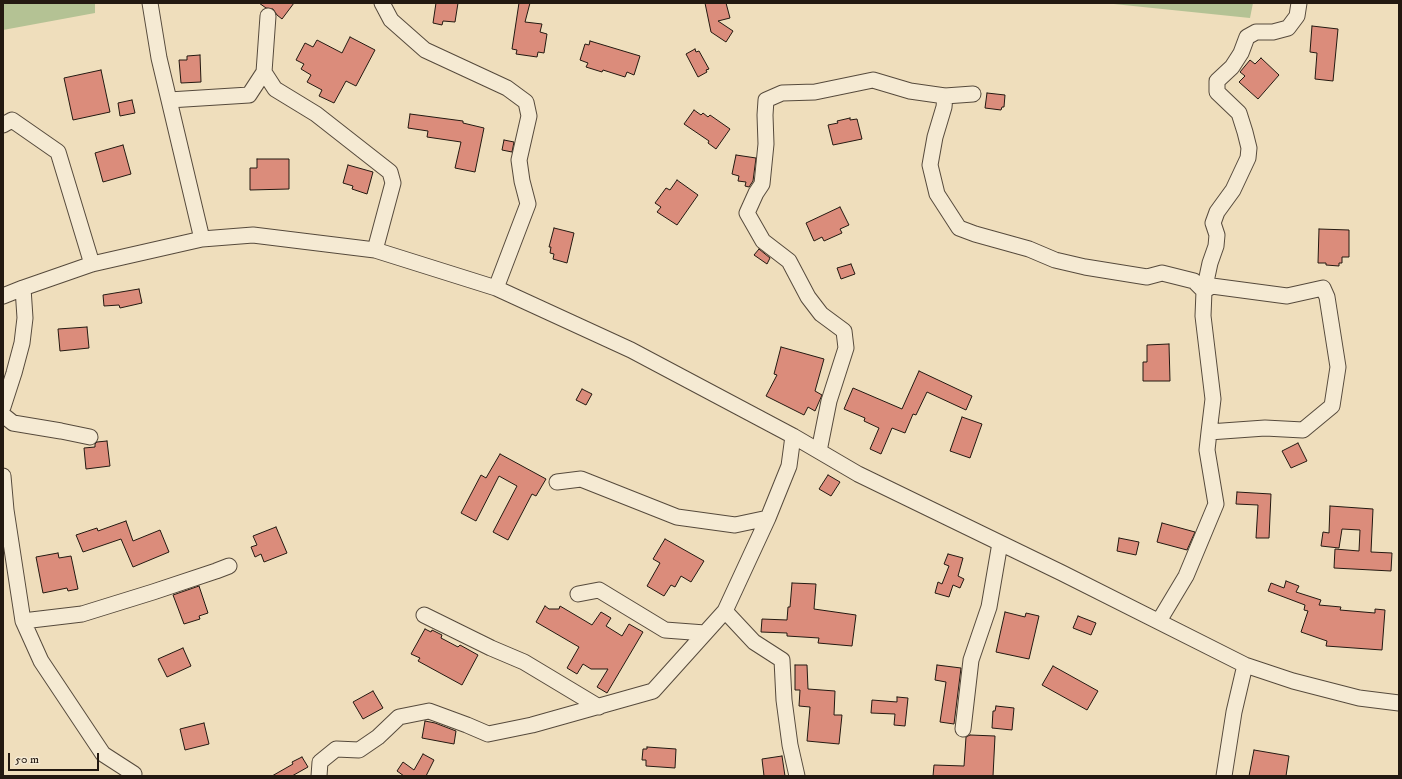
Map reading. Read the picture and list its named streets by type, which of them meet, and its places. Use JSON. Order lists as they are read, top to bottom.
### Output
{
  "scale_bar": "50 m"
}
